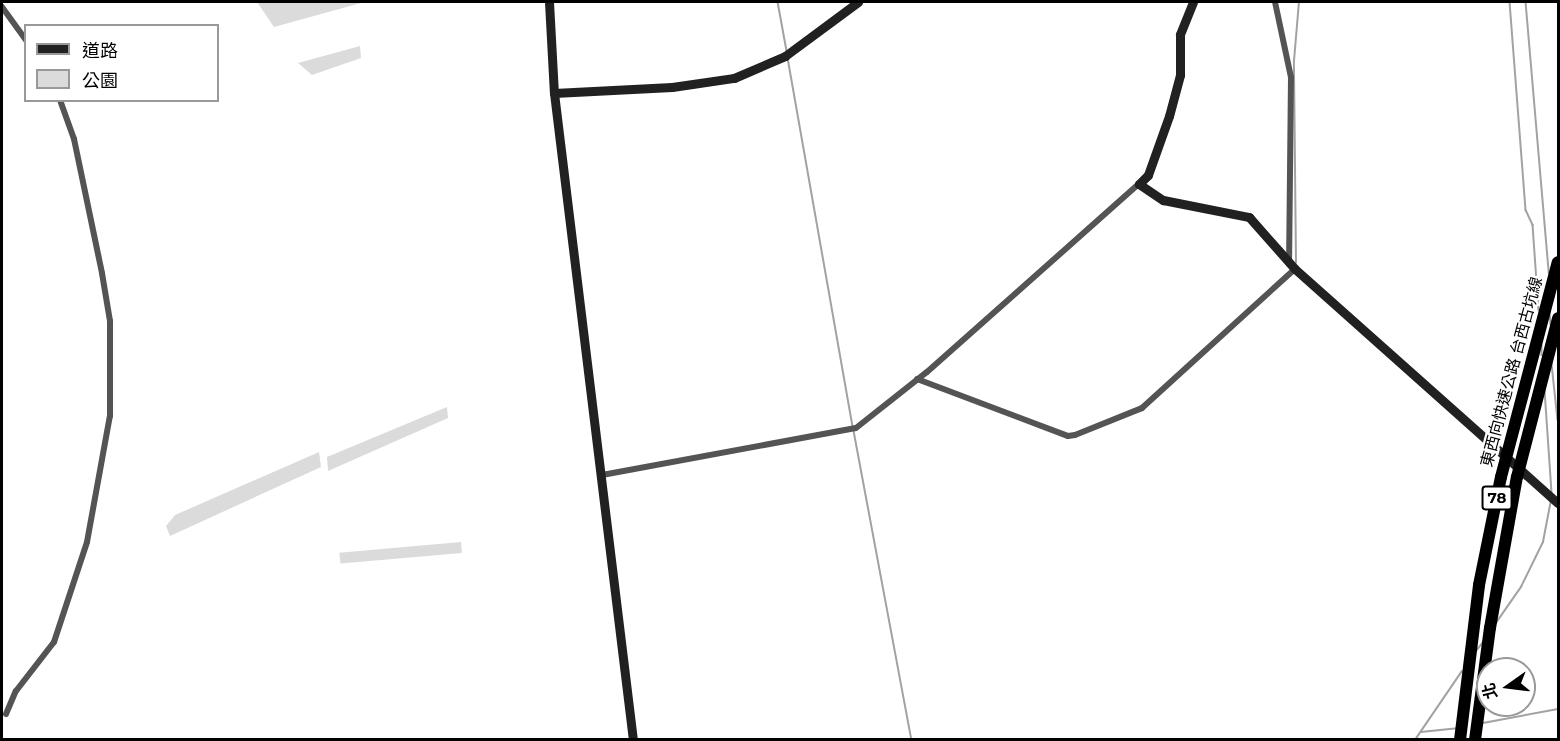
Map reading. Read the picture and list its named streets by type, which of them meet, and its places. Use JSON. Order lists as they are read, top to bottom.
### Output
{
  "streets": {
    "highway": ["東西向快速公路 台西古坑線", "78"]
  },
  "legend": ["道路", "公園"],
  "north": "left"
}
